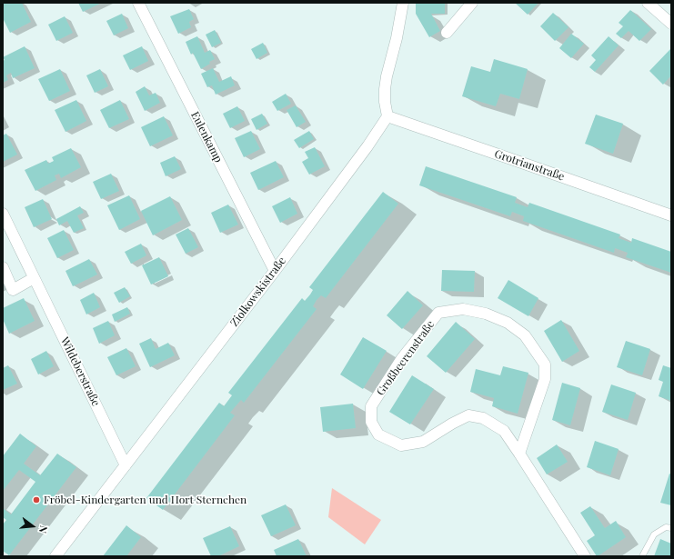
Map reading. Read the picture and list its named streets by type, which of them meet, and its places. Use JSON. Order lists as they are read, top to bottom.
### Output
{
  "streets": {
    "street": [
      "Eulenkamp",
      "Grotrianstraße",
      "Ziolkowskistraße",
      "Großbeerenstraße",
      "Wildeberstraße"
    ]
  },
  "crossings": [
    ["Eulenkamp", "Ziolkowskistraße"],
    ["Grotrianstraße", "Ziolkowskistraße"],
    ["Ziolkowskistraße", "Wildeberstraße"]
  ],
  "places": ["Fröbel-Kindergarten und Hort Sternchen"],
  "north": "right"
}
